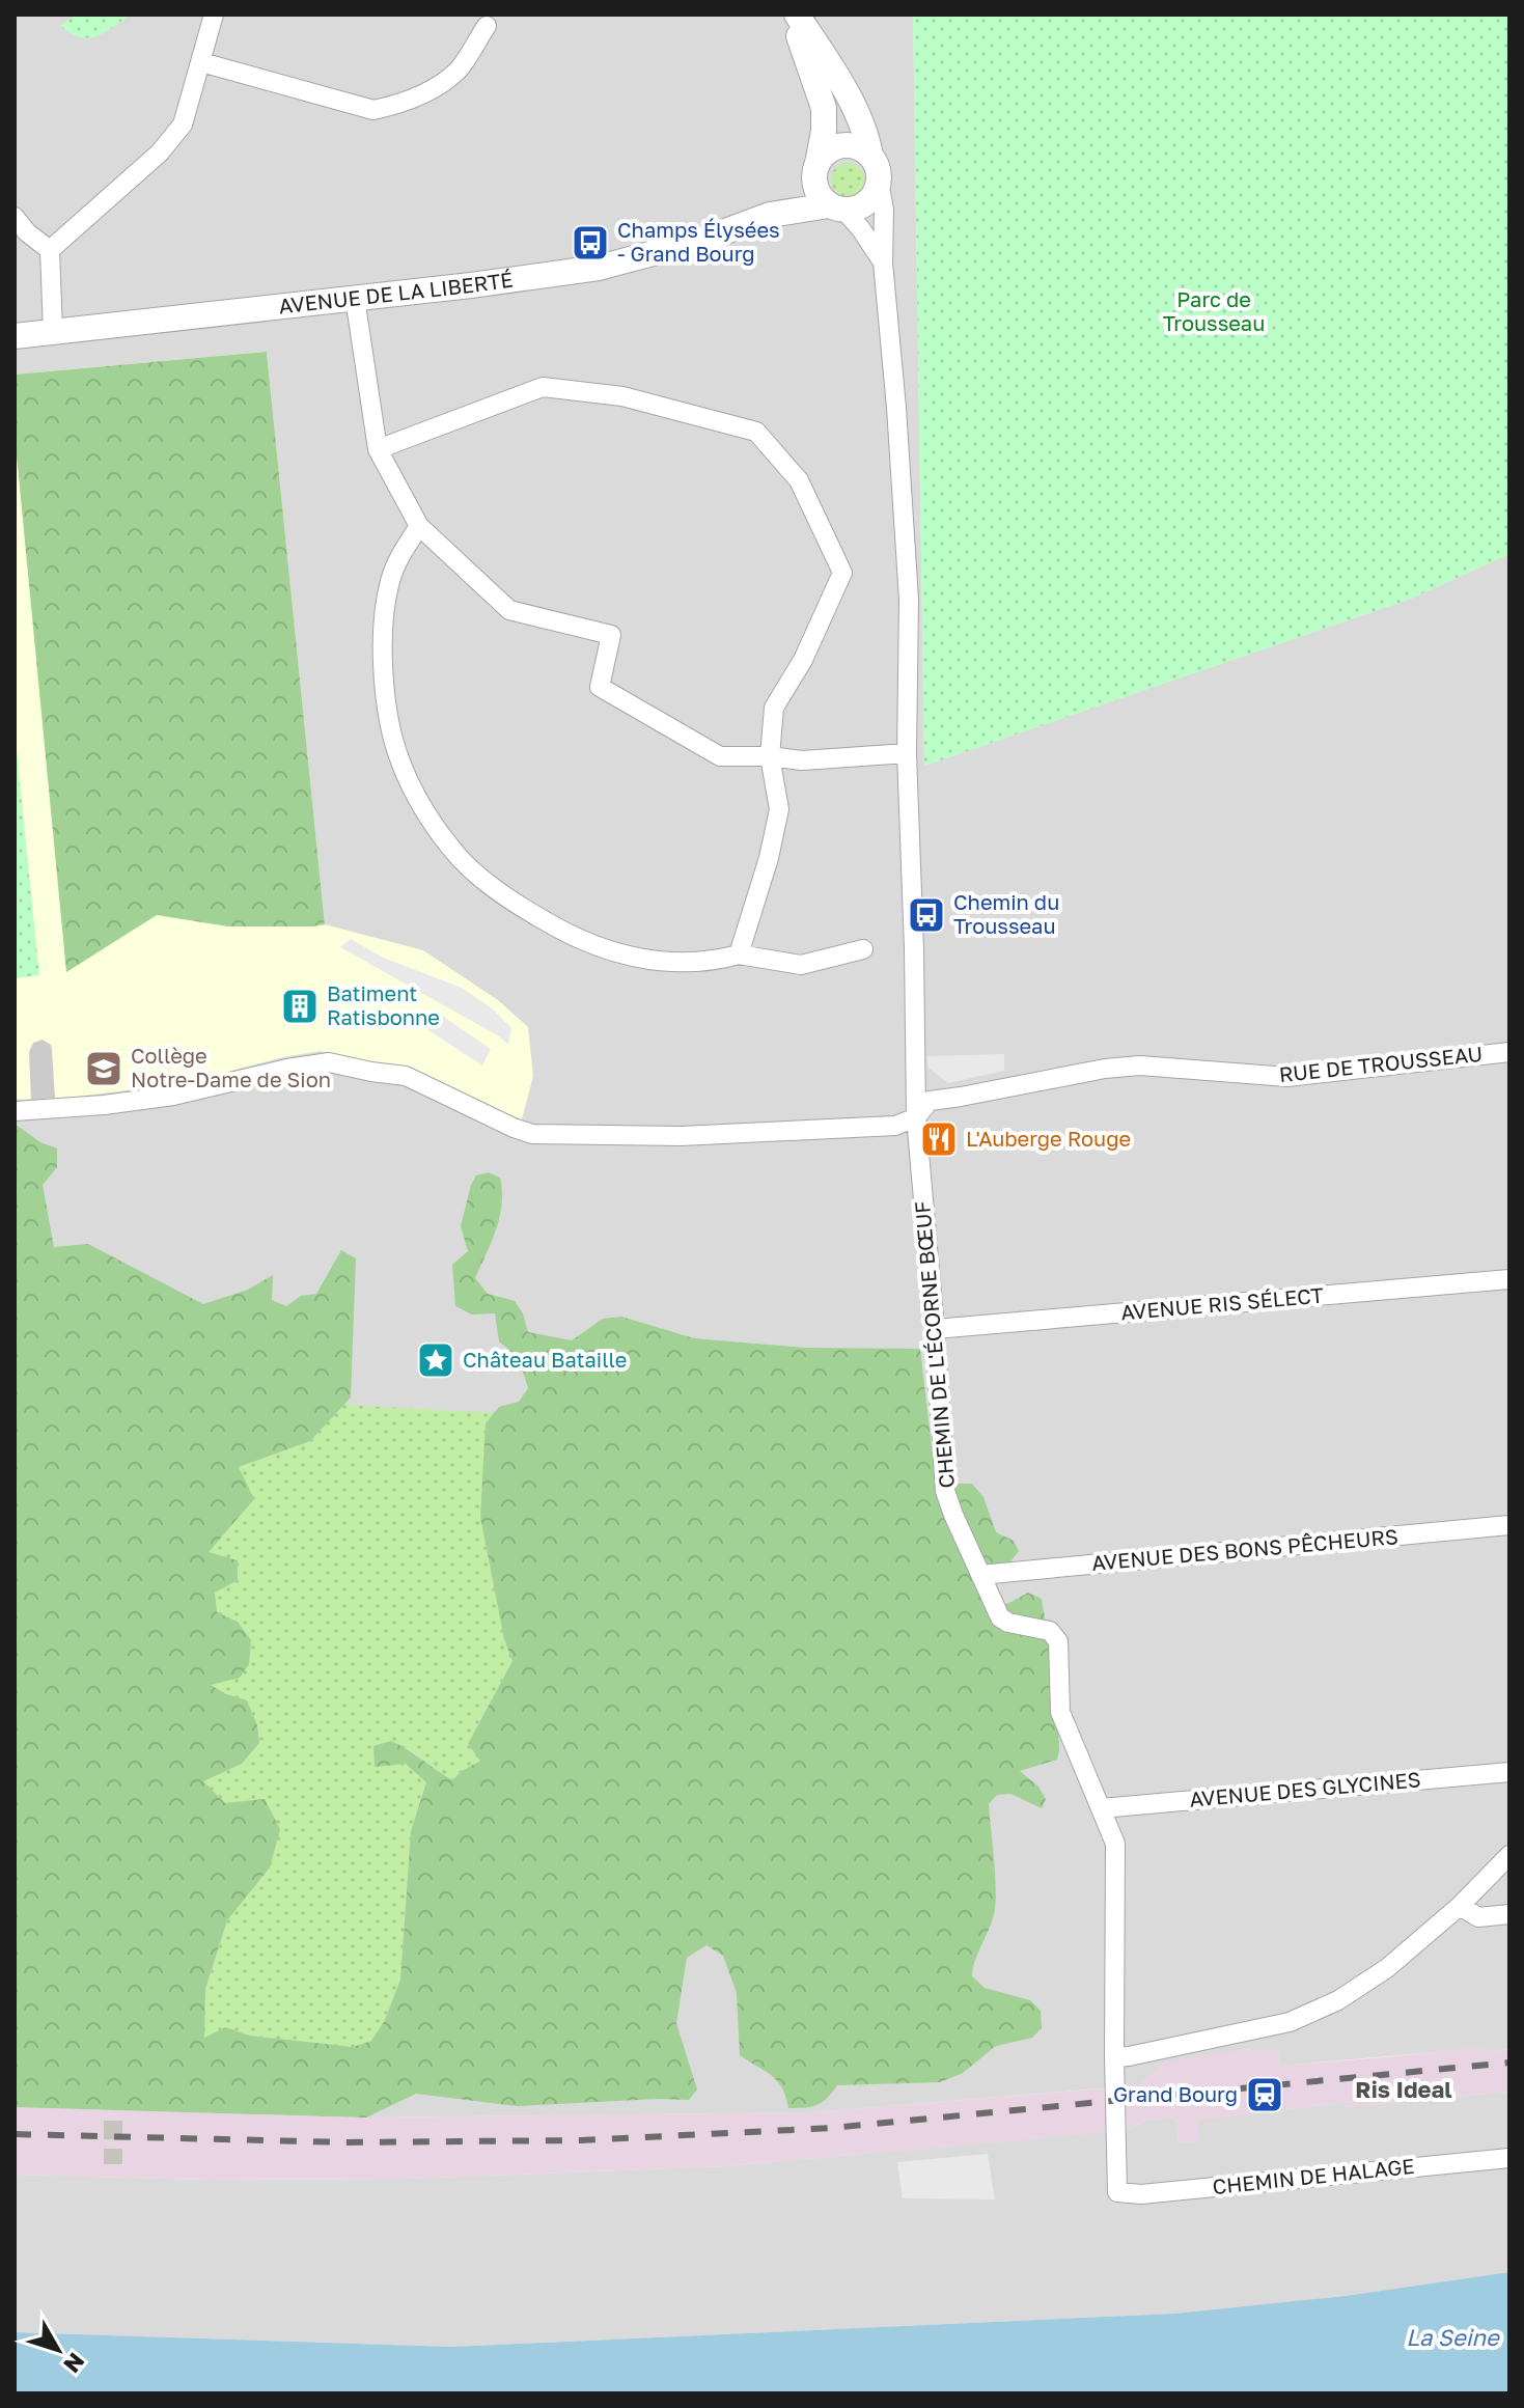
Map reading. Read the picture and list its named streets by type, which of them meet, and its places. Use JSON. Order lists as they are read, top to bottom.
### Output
{
  "streets": {
    "street": [
      "AVENUE DE LA LIBERTÉ",
      "RUE DE TROUSSEAU",
      "AVENUE RIS SÉLECT",
      "CHEMIN DE L'ÉCORNE BŒUF",
      "AVENUE DES BONS PÊCHEURS",
      "AVENUE DES GLYCINES",
      "CHEMIN DE HALAGE"
    ]
  },
  "crossings": [
    ["AVENUE DE LA LIBERTÉ", "CHEMIN DE L'ÉCORNE BŒUF"],
    ["RUE DE TROUSSEAU", "CHEMIN DE L'ÉCORNE BŒUF"],
    ["AVENUE RIS SÉLECT", "CHEMIN DE L'ÉCORNE BŒUF"],
    ["CHEMIN DE L'ÉCORNE BŒUF", "AVENUE DES BONS PÊCHEURS"],
    ["CHEMIN DE L'ÉCORNE BŒUF", "AVENUE DES GLYCINES"],
    ["CHEMIN DE L'ÉCORNE BŒUF", "CHEMIN DE HALAGE"]
  ],
  "districts": ["Ris Ideal"],
  "water": ["La Seine"],
  "parks": ["Parc de Trousseau"],
  "places": {
    "bus stop": ["Champs Élysées - Grand Bourg", "Chemin du Trousseau"],
    "building": ["Batiment Ratisbonne"],
    "school or university": ["Collège Notre-Dame de Sion"],
    "restaurant": ["L'Auberge Rouge"],
    "place": ["Château Bataille"],
    "station": ["Grand Bourg"]
  },
  "north": "bottom right"
}
